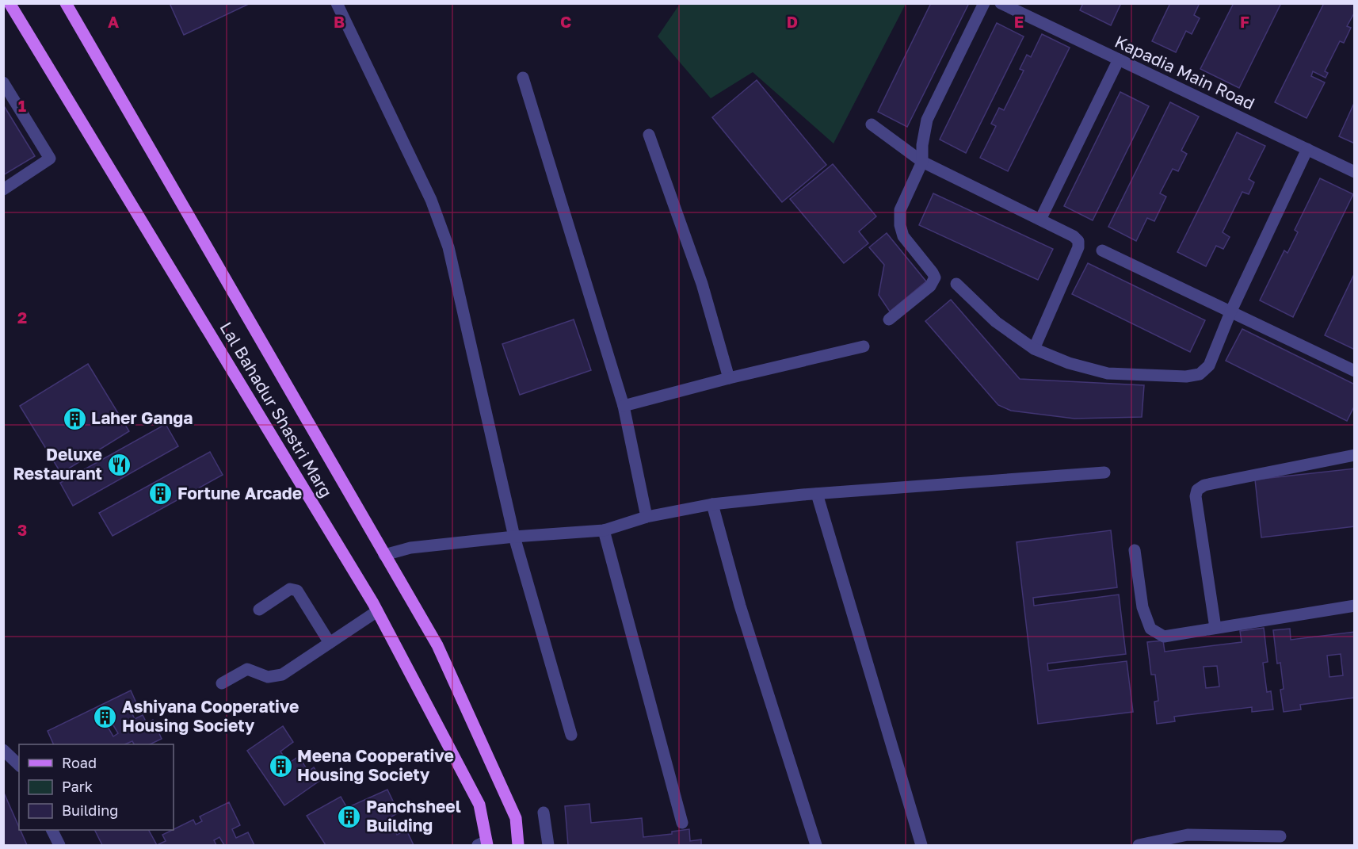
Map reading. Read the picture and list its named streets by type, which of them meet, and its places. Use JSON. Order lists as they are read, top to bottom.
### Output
{
  "streets": {
    "main road": ["Lal Bahadur Shastri Marg"],
    "street": ["Kapadia Main Road"]
  },
  "places": {
    "building": [
      "Laher Ganga",
      "Fortune Arcade",
      "Ashiyana Cooperative Housing Society",
      "Meena Cooperative Housing Society",
      "Panchsheel Building"
    ],
    "restaurant": ["Deluxe Restaurant"]
  },
  "legend": ["Road", "Park", "Building"],
  "grid": {
    "columns": [
      "A",
      "B",
      "C",
      "D",
      "E",
      "F"
    ],
    "rows": ["1", "2", "3"]
  }
}
